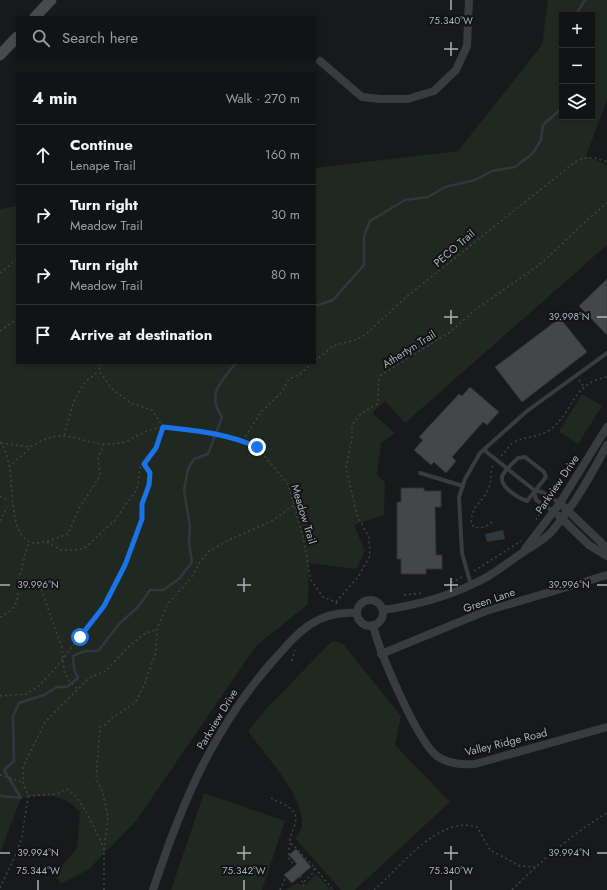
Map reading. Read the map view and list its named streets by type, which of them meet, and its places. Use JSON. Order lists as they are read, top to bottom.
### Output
{
  "streets": {
    "street": ["Parkview Drive", "Green Lane", "Valley Ridge Road"],
    "path": ["PECO Trail", "Athertyn Trail", "Meadow Trail"]
  },
  "crossings": [
    ["Athertyn Trail", "Meadow Trail"],
    ["Parkview Drive", "Valley Ridge Road"],
    ["Green Lane", "Valley Ridge Road"]
  ],
  "page": {
    "map_buttons": ["+", "−"],
    "search": "Search here",
    "heading": ["4 min", "Walk · 270 m"],
    "list": [
      ["Continue", "Lenape Trail", "160 m"],
      ["Turn right", "Meadow Trail", "30 m"],
      ["Turn right", "Meadow Trail", "80 m"],
      "Arrive at destination"
    ]
  },
  "coordinates": [
    "75.340°W",
    "39.998°N",
    "39.996°N",
    "39.994°N",
    "75.344°W",
    "75.342°W"
  ]
}
